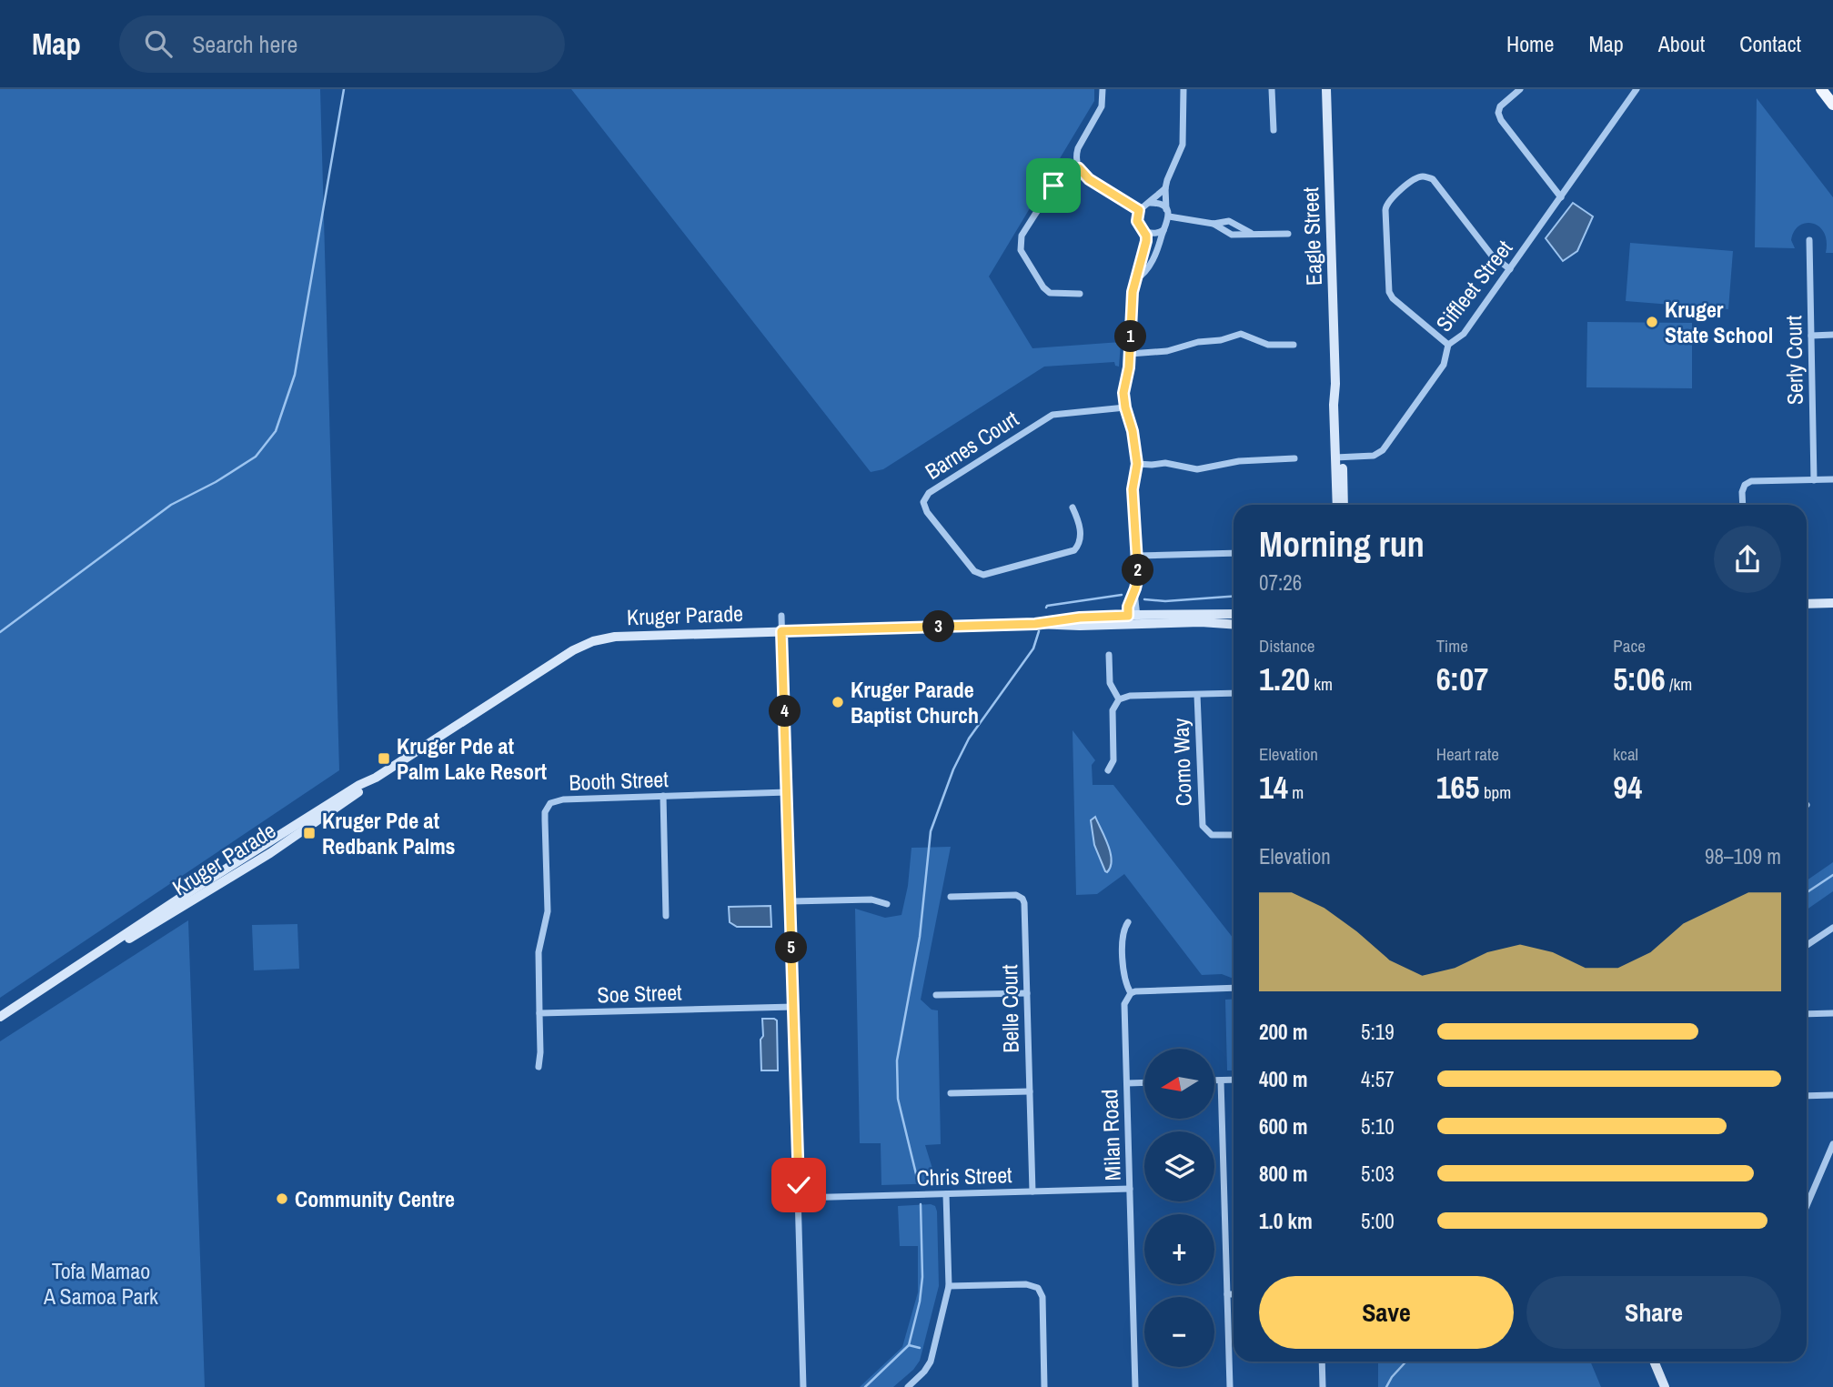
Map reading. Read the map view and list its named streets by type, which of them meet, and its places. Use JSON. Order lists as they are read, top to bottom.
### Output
{
  "streets": {
    "street": [
      "Eagle Street",
      "Siffleet Street",
      "Serly Court",
      "Barnes Court",
      "Kruger Parade",
      "Como Way",
      "Booth Street",
      "Soe Street",
      "Belle Court",
      "Milan Road",
      "Chris Street"
    ]
  },
  "crossings": [
    ["Eagle Street", "Siffleet Street"],
    ["Booth Street", "Soe Street"],
    ["Belle Court", "Chris Street"],
    ["Milan Road", "Chris Street"]
  ],
  "parks": ["Tofa Mamao A Samoa Park"],
  "places": {
    "other": ["Kruger State School", "Kruger Parade Baptist Church", "Community Centre"],
    "transit": ["Kruger Pde at Palm Lake Resort", "Kruger Pde at Redbank Palms"]
  },
  "north": "left",
  "page": {
    "header": "Map",
    "search": "Search here",
    "nav": [
      "Home",
      "Map",
      "About",
      "Contact"
    ],
    "pins": [
      "1",
      "2",
      "3",
      "4",
      "5"
    ],
    "heading": ["Morning run", "07:26"],
    "stats": [
      ["Distance", "1.20 km"],
      ["Time", "6:07"],
      ["Pace", "5:06 /km"],
      ["Elevation", "14 m"],
      ["Heart rate", "165 bpm"],
      ["kcal", "94"]
    ],
    "chart": ["Elevation", "98–109 m"],
    "list": [
      {
        "name": "200 m",
        "note": "5:19"
      },
      {
        "name": "400 m",
        "note": "4:57"
      },
      {
        "name": "600 m",
        "note": "5:10"
      },
      {
        "name": "800 m",
        "note": "5:03"
      },
      {
        "name": "1.0 km",
        "note": "5:00"
      }
    ],
    "map_buttons": ["+", "−"],
    "buttons": ["Save", "Share"]
  }
}
